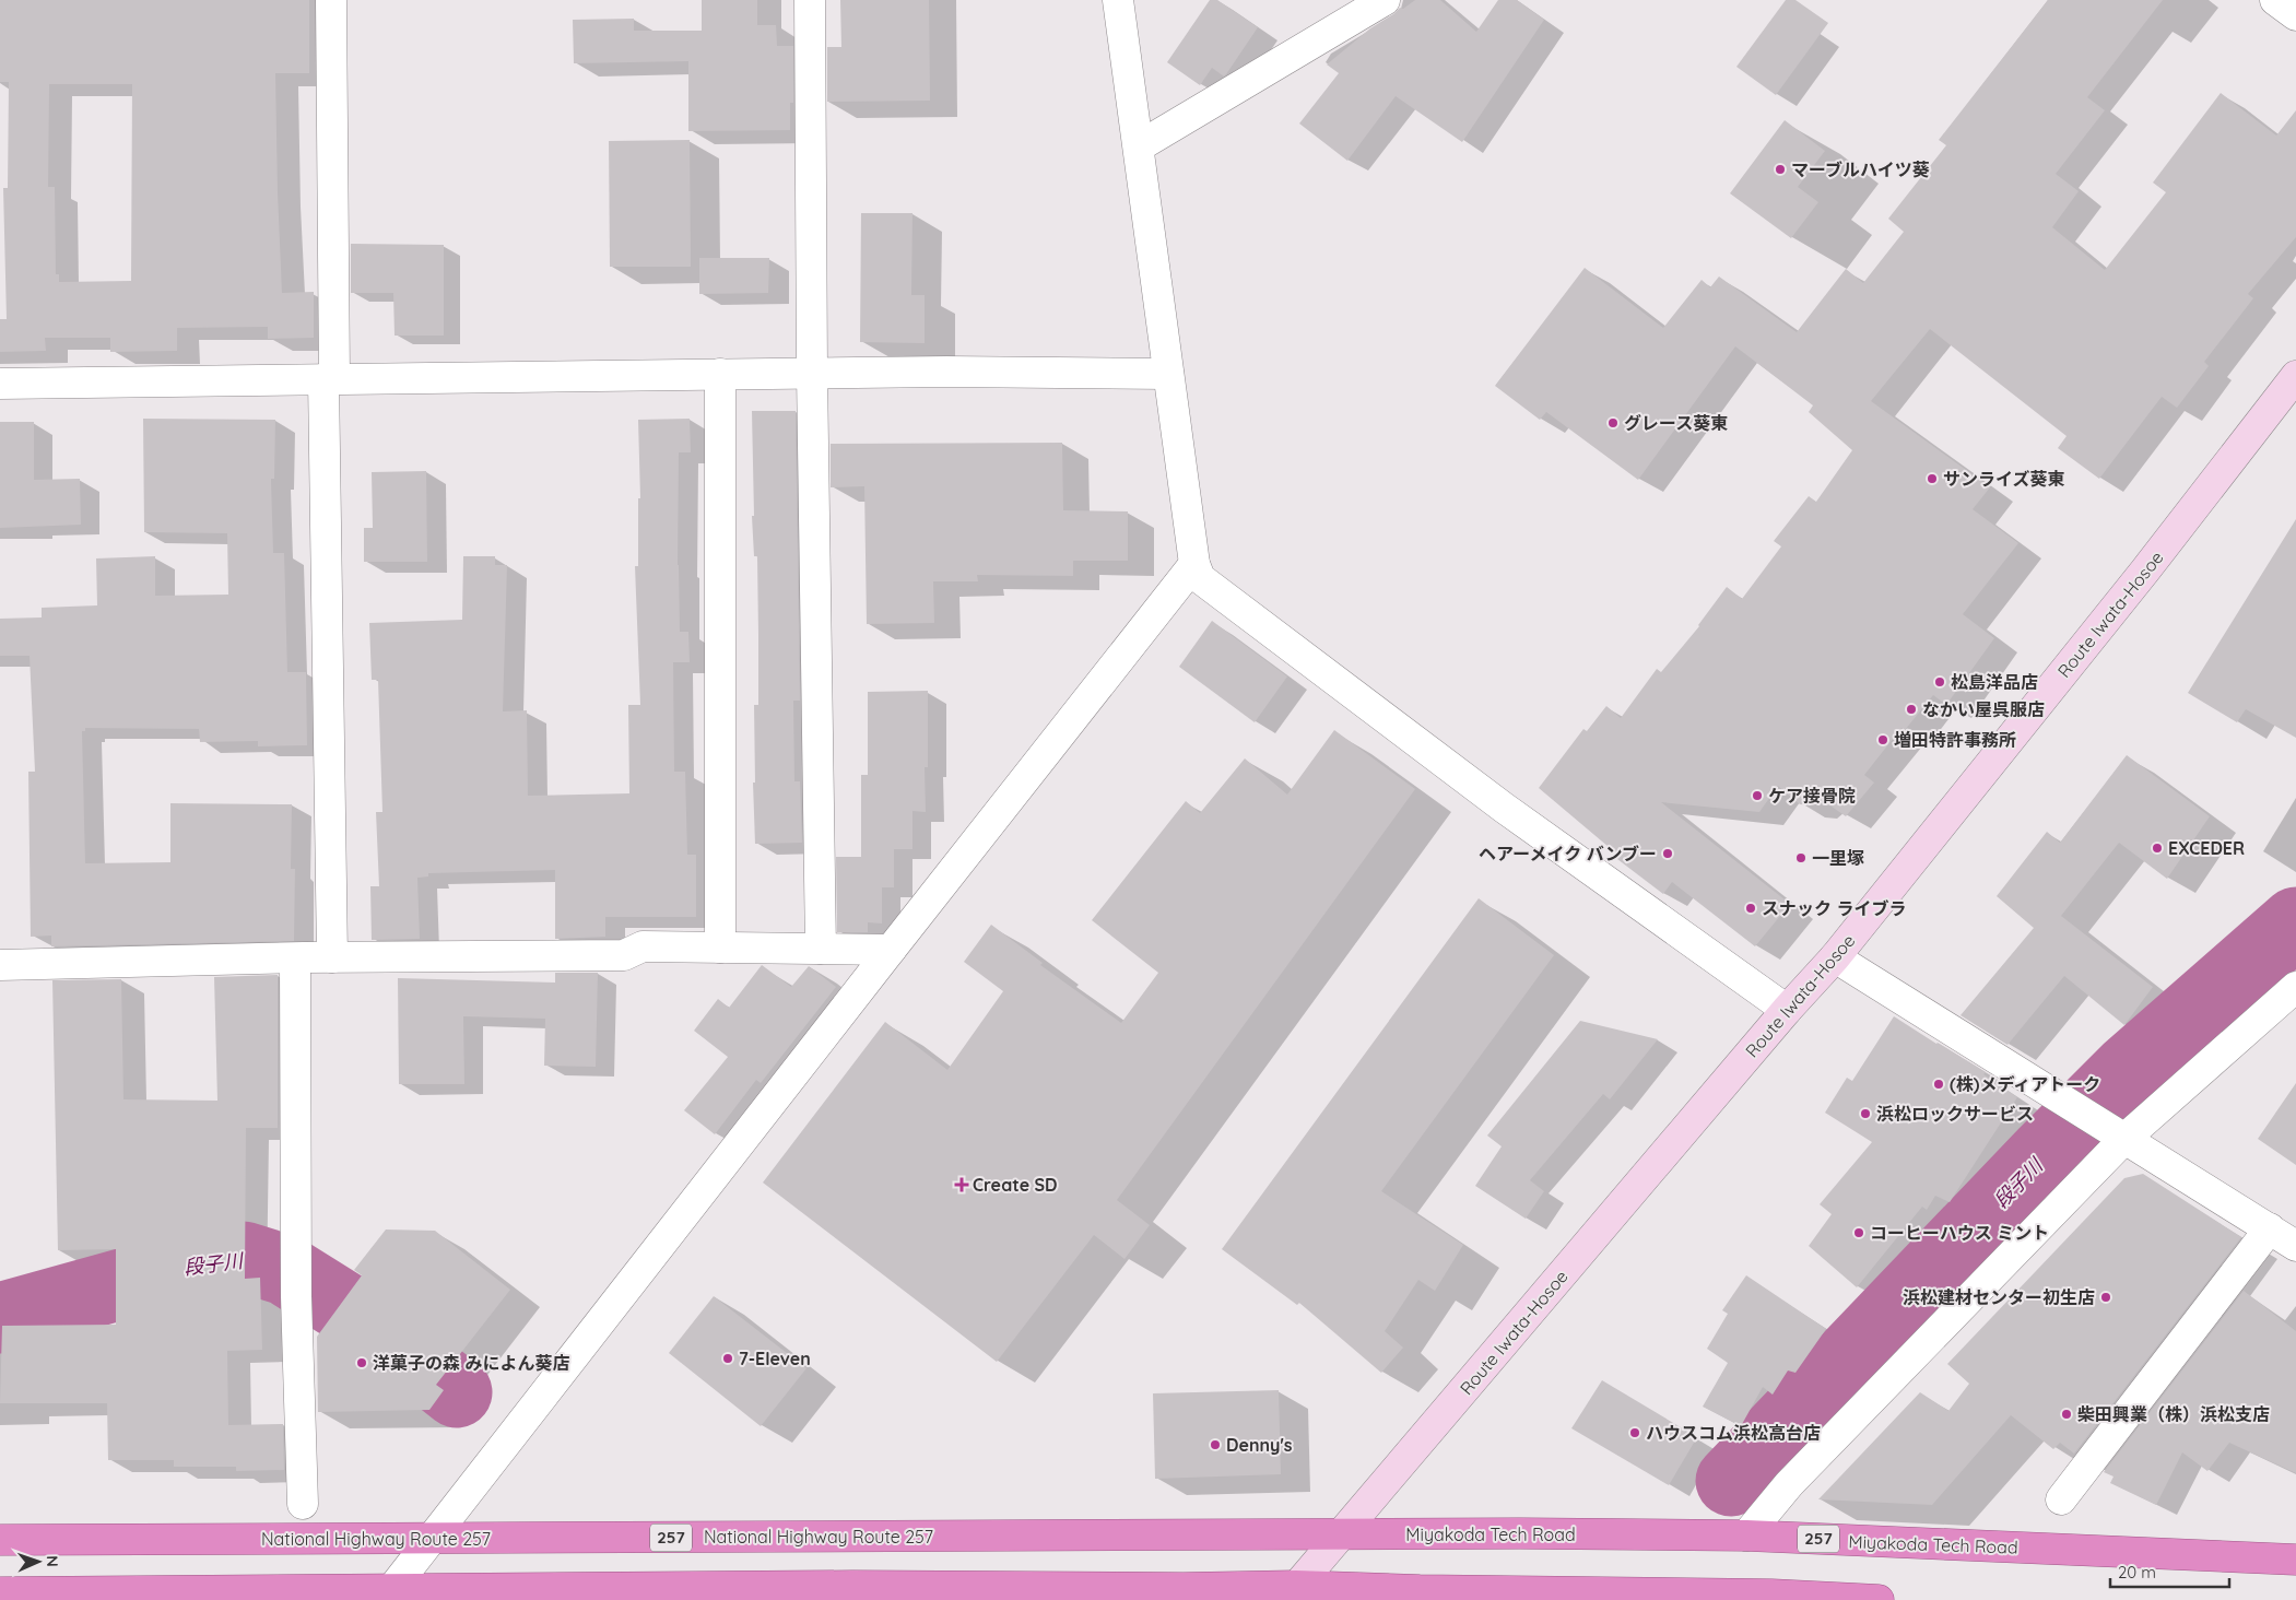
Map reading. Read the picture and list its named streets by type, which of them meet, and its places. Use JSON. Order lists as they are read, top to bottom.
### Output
{
  "streets": {
    "highway": ["Miyakoda Tech Road", "National Highway Route 257", "257"],
    "main road": ["Route Iwata-Hosoe"]
  },
  "crossings": [
    ["Route Iwata-Hosoe", "Miyakoda Tech Road"],
    ["Route Iwata-Hosoe", "National Highway Route 257"],
    ["Miyakoda Tech Road", "National Highway Route 257"]
  ],
  "water": ["段子川"],
  "places": {
    "other": [
      "マーブルハイツ葵",
      "グレース葵東",
      "サンライズ葵東",
      "松島洋品店",
      "なかい屋呉服店",
      "増田特許事務所",
      "ケア接骨院",
      "EXCEDER",
      "ヘアーメイク バンブー",
      "一里塚",
      "スナック ライブラ",
      "(株)メディアトーク",
      "浜松ロックサービス",
      "コーヒーハウス ミント",
      "浜松建材センター初生店",
      "7-Eleven",
      "洋菓子の森 みによん葵店",
      "柴田興業（株）浜松支店",
      "ハウスコム浜松高台店",
      "Denny's"
    ],
    "health": ["Create SD"]
  },
  "scale_bar": "20 m",
  "north": "right"
}
